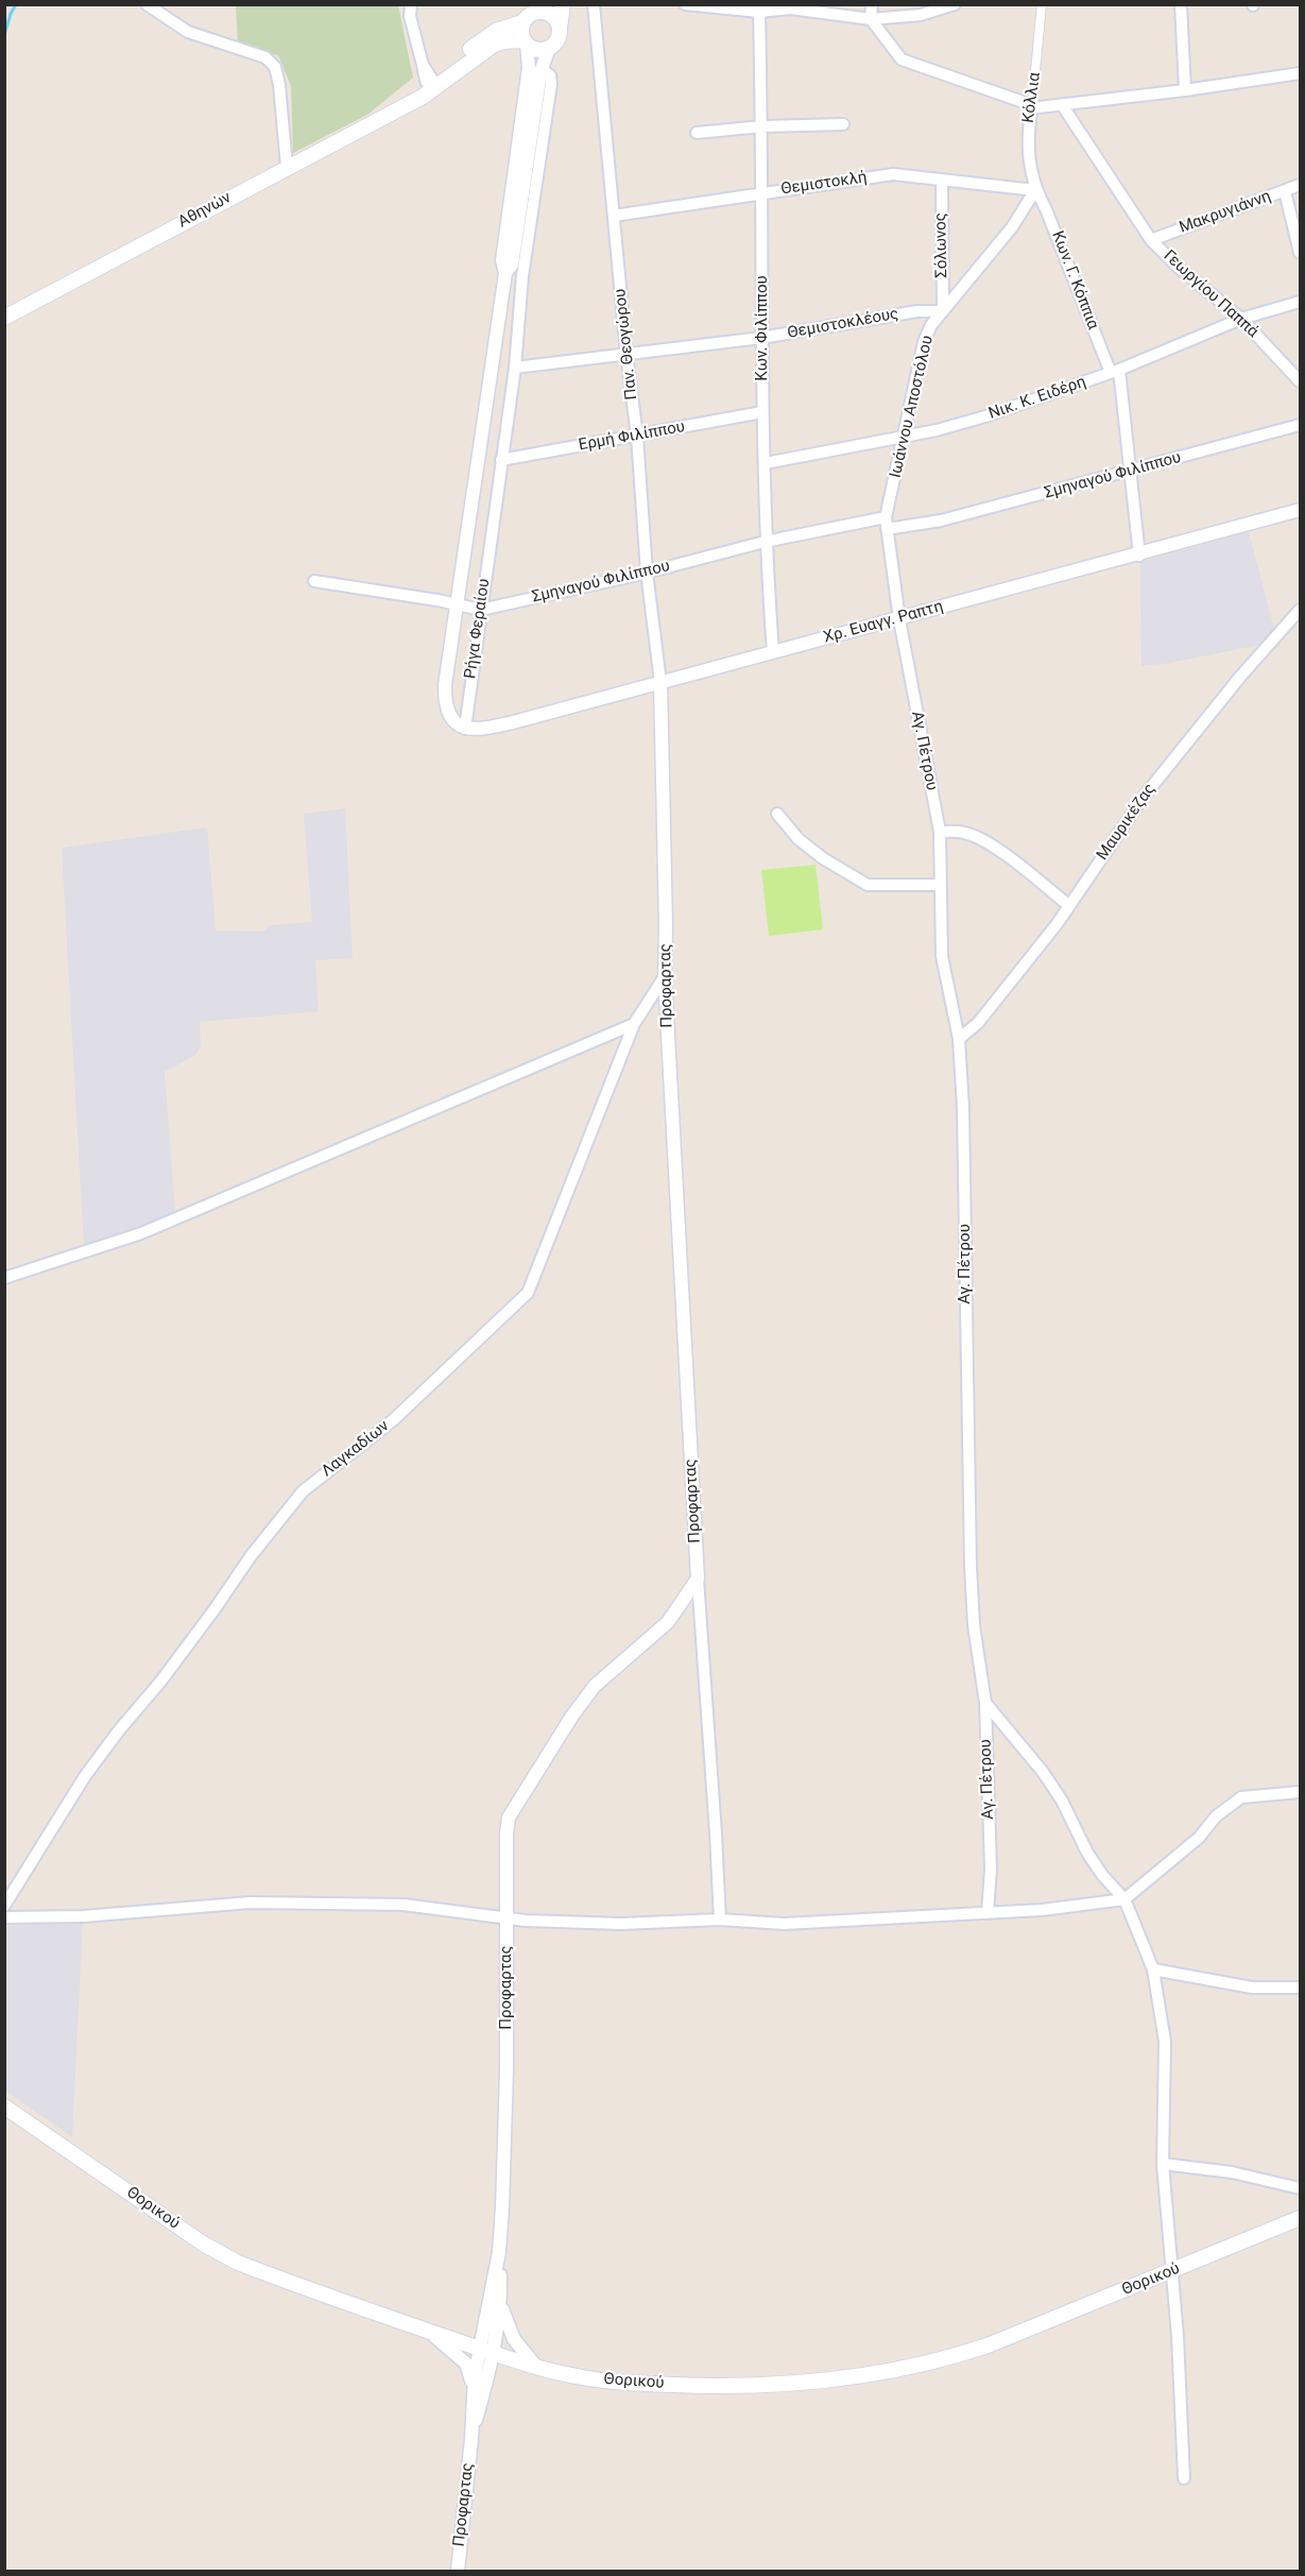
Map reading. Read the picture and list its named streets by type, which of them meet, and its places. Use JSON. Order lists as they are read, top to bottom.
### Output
{
  "streets": {
    "main road": ["Αθηνών", "Θορικού"],
    "street": [
      "Κόλλια",
      "Θεμιστοκλή",
      "Μακρυγιάννη",
      "Σόλωνος",
      "Κων. Γ. Κόππια",
      "Γεωργίου Παππά",
      "Θεμιστοκλέους",
      "Κων. Φιλίππου",
      "Παν. Θεογώρου",
      "Νικ. Κ. Ειδέρη",
      "Ιωάννου Αποστόλου",
      "Ερμή Φιλίππου",
      "Σμηναγού Φιλίππου",
      "Χρ. Ευαγγ. Ραπτη",
      "Ρήγα Φεραίου",
      "Αγ. Πέτρου",
      "Μαυρικέζας",
      "Προφαρτας",
      "Λαγκαδίων"
    ]
  },
  "crossings": [
    ["Κόλλια", "Θεμιστοκλή"],
    ["Κόλλια", "Κων. Γ. Κόππια"],
    ["Κόλλια", "Ιωάννου Αποστόλου"],
    ["Θεμιστοκλή", "Σόλωνος"],
    ["Θεμιστοκλή", "Κων. Γ. Κόππια"],
    ["Θεμιστοκλή", "Κων. Φιλίππου"],
    ["Θεμιστοκλή", "Παν. Θεογώρου"],
    ["Θεμιστοκλή", "Ιωάννου Αποστόλου"],
    ["Αθηνών", "Ρήγα Φεραίου"],
    ["Μακρυγιάννη", "Γεωργίου Παππά"],
    ["Σόλωνος", "Θεμιστοκλέους"],
    ["Σόλωνος", "Ιωάννου Αποστόλου"],
    ["Κων. Γ. Κόππια", "Νικ. Κ. Ειδέρη"],
    ["Κων. Γ. Κόππια", "Ιωάννου Αποστόλου"],
    ["Κων. Γ. Κόππια", "Σμηναγού Φιλίππου"],
    ["Κων. Γ. Κόππια", "Χρ. Ευαγγ. Ραπτη"],
    ["Γεωργίου Παππά", "Νικ. Κ. Ειδέρη"],
    ["Θεμιστοκλέους", "Κων. Φιλίππου"],
    ["Θεμιστοκλέους", "Παν. Θεογώρου"],
    ["Θεμιστοκλέους", "Ιωάννου Αποστόλου"],
    ["Θεμιστοκλέους", "Ρήγα Φεραίου"],
    ["Κων. Φιλίππου", "Νικ. Κ. Ειδέρη"],
    ["Κων. Φιλίππου", "Ερμή Φιλίππου"],
    ["Κων. Φιλίππου", "Σμηναγού Φιλίππου"],
    ["Κων. Φιλίππου", "Χρ. Ευαγγ. Ραπτη"],
    ["Παν. Θεογώρου", "Ερμή Φιλίππου"],
    ["Παν. Θεογώρου", "Σμηναγού Φιλίππου"],
    ["Παν. Θεογώρου", "Χρ. Ευαγγ. Ραπτη"],
    ["Παν. Θεογώρου", "Προφαρτας"],
    ["Νικ. Κ. Ειδέρη", "Ιωάννου Αποστόλου"],
    ["Ιωάννου Αποστόλου", "Σμηναγού Φιλίππου"],
    ["Ιωάννου Αποστόλου", "Χρ. Ευαγγ. Ραπτη"],
    ["Ιωάννου Αποστόλου", "Αγ. Πέτρου"],
    ["Ερμή Φιλίππου", "Ρήγα Φεραίου"],
    ["Σμηναγού Φιλίππου", "Ρήγα Φεραίου"],
    ["Χρ. Ευαγγ. Ραπτη", "Ρήγα Φεραίου"],
    ["Χρ. Ευαγγ. Ραπτη", "Αγ. Πέτρου"],
    ["Χρ. Ευαγγ. Ραπτη", "Προφαρτας"],
    ["Αγ. Πέτρου", "Μαυρικέζας"],
    ["Προφαρτας", "Λαγκαδίων"],
    ["Προφαρτας", "Θορικού"]
  ]
}
